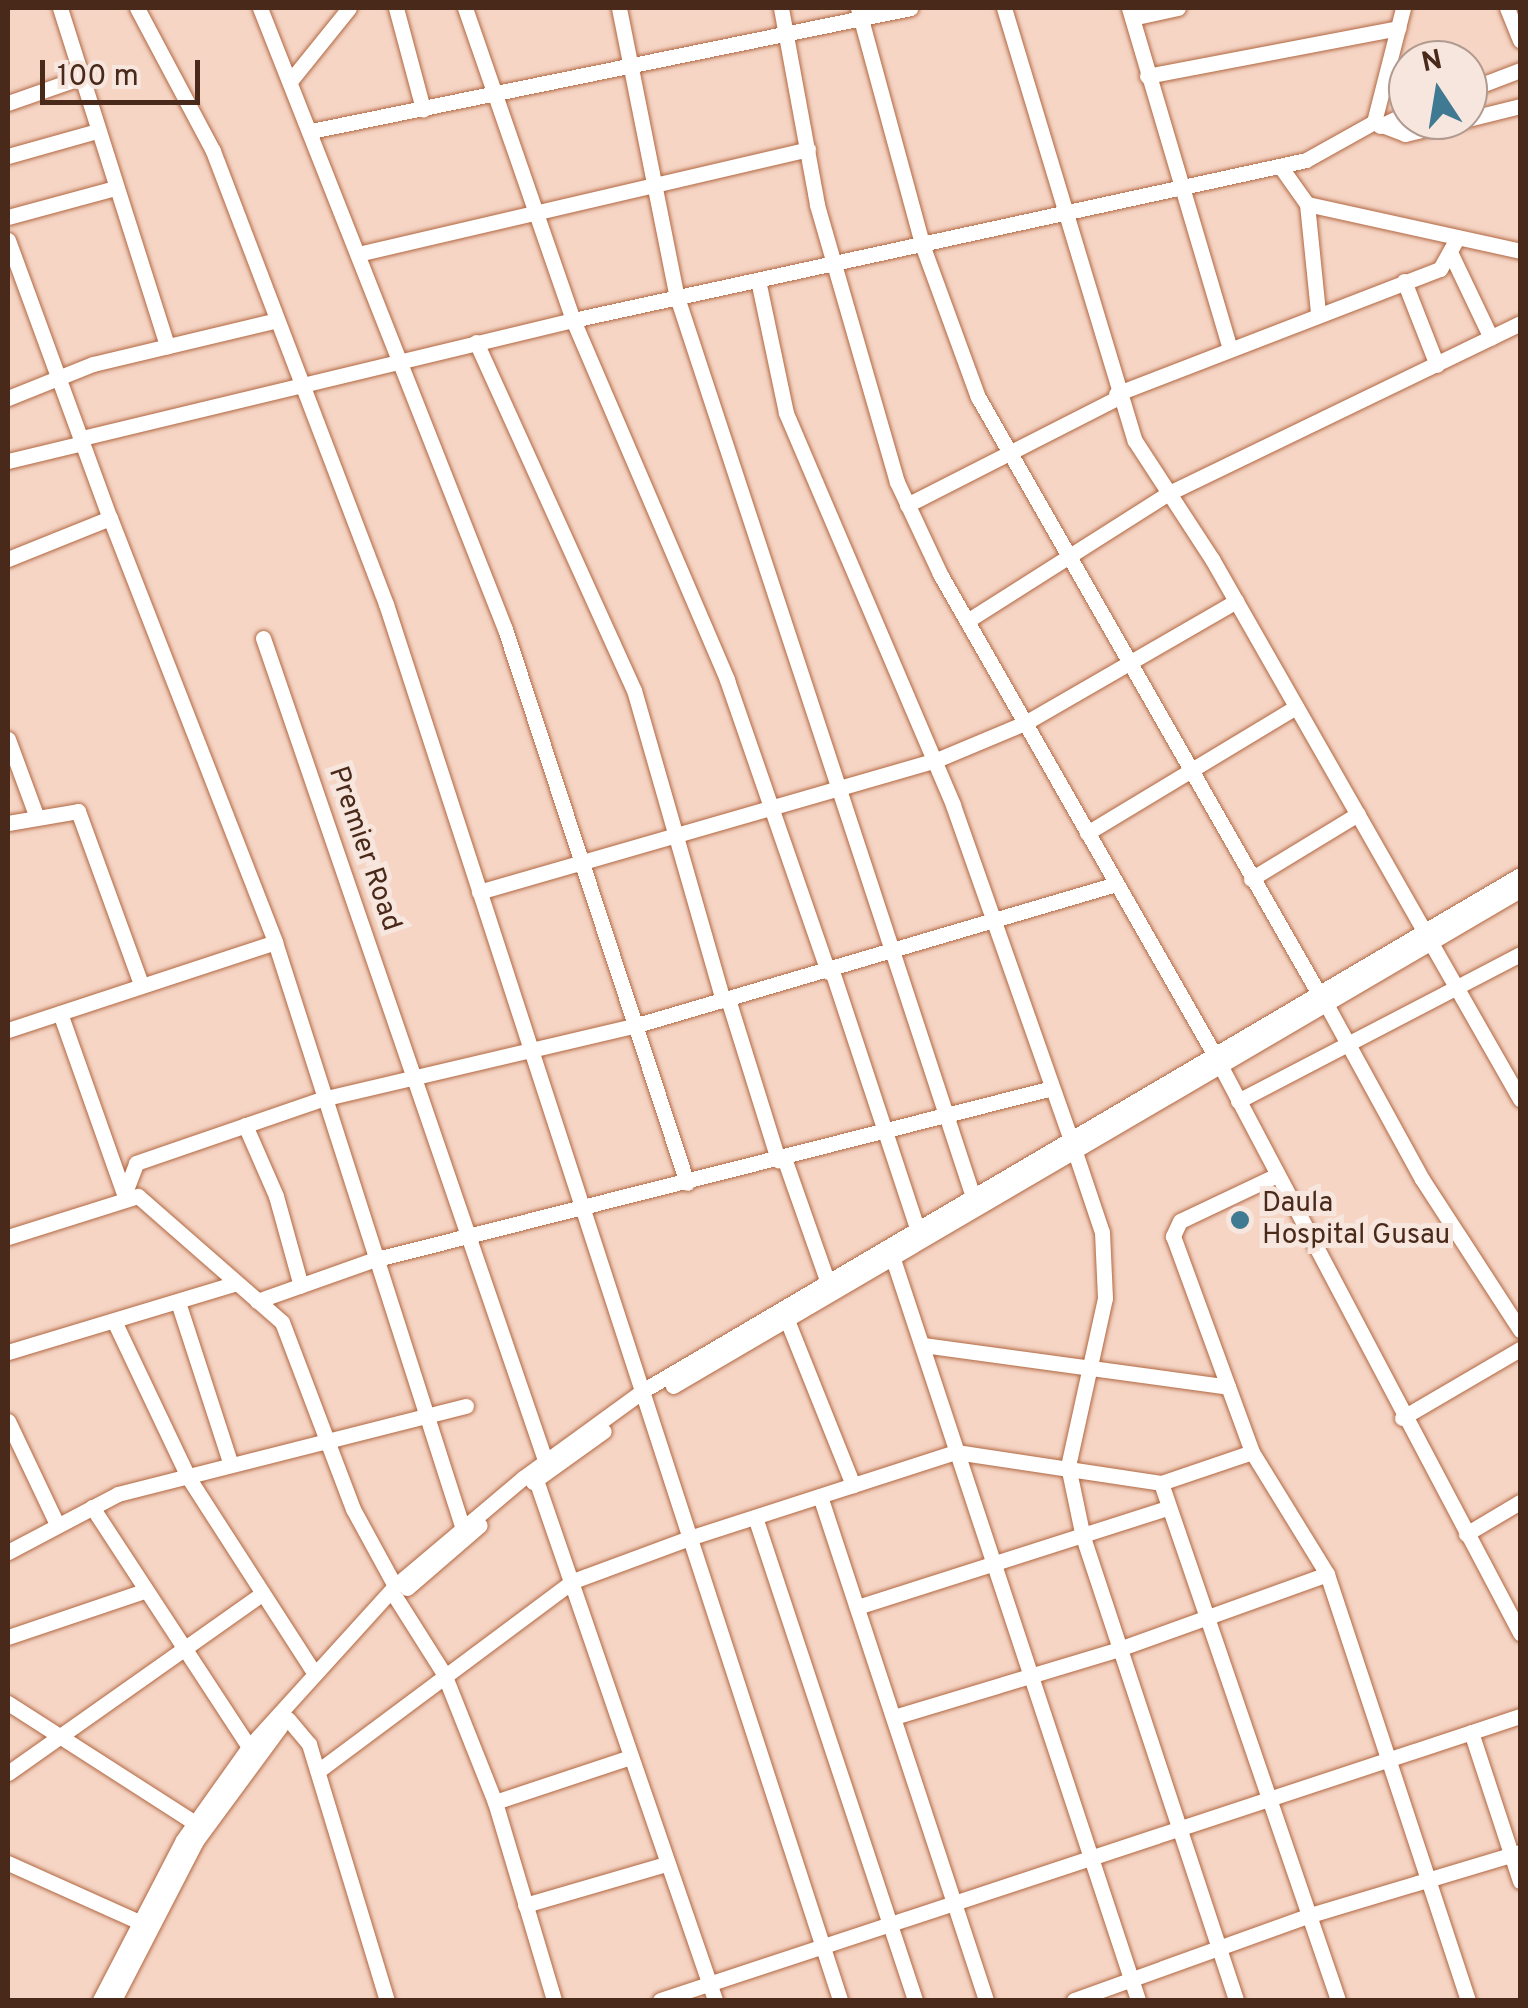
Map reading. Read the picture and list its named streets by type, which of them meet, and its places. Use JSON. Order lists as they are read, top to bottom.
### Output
{
  "streets": {
    "street": ["Premier Road"]
  },
  "places": ["Daula Hospital Gusau"],
  "scale_bar": "100 m",
  "north": "top"
}
